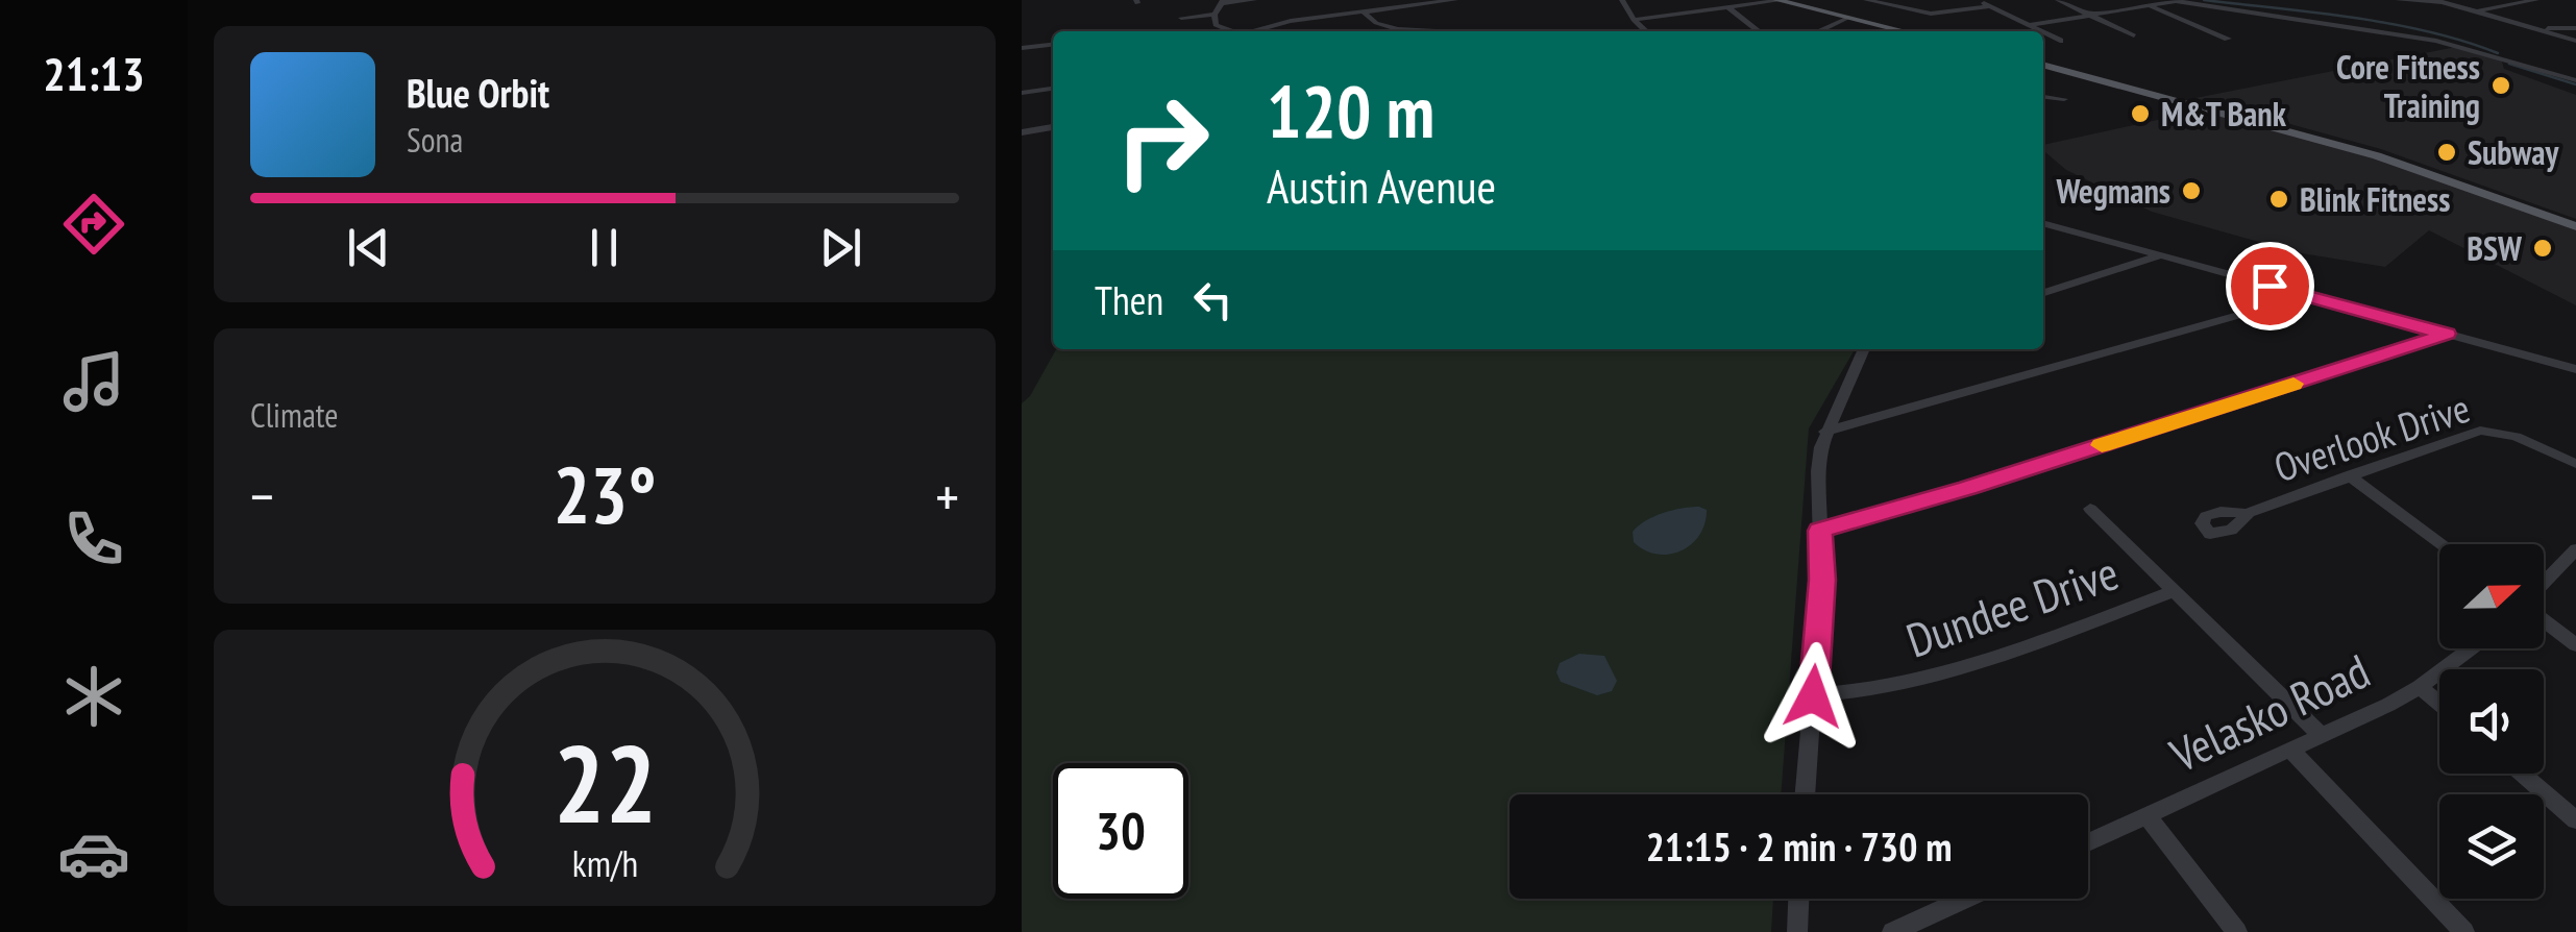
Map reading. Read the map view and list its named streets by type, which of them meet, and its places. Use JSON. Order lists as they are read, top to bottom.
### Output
{
  "streets": {
    "street": ["Overlook Drive", "Dundee Drive", "Velasko Road"]
  },
  "places": [
    "Core Fitness Training",
    "M&T Bank",
    "Subway",
    "Wegmans",
    "Blink Fitness",
    "BSW"
  ],
  "north": "right",
  "page": {
    "tabs": "21:13",
    "turn": ["120 m", "Austin Avenue"],
    "song": ["Blue Orbit", "Sona"],
    "then": "Then",
    "tile": "Climate",
    "heat": ["−", "23°", "+"],
    "limit": "30",
    "trip": "21:15 · 2 min · 730 m",
    "gauge": ["22", "km/h"]
  }
}
